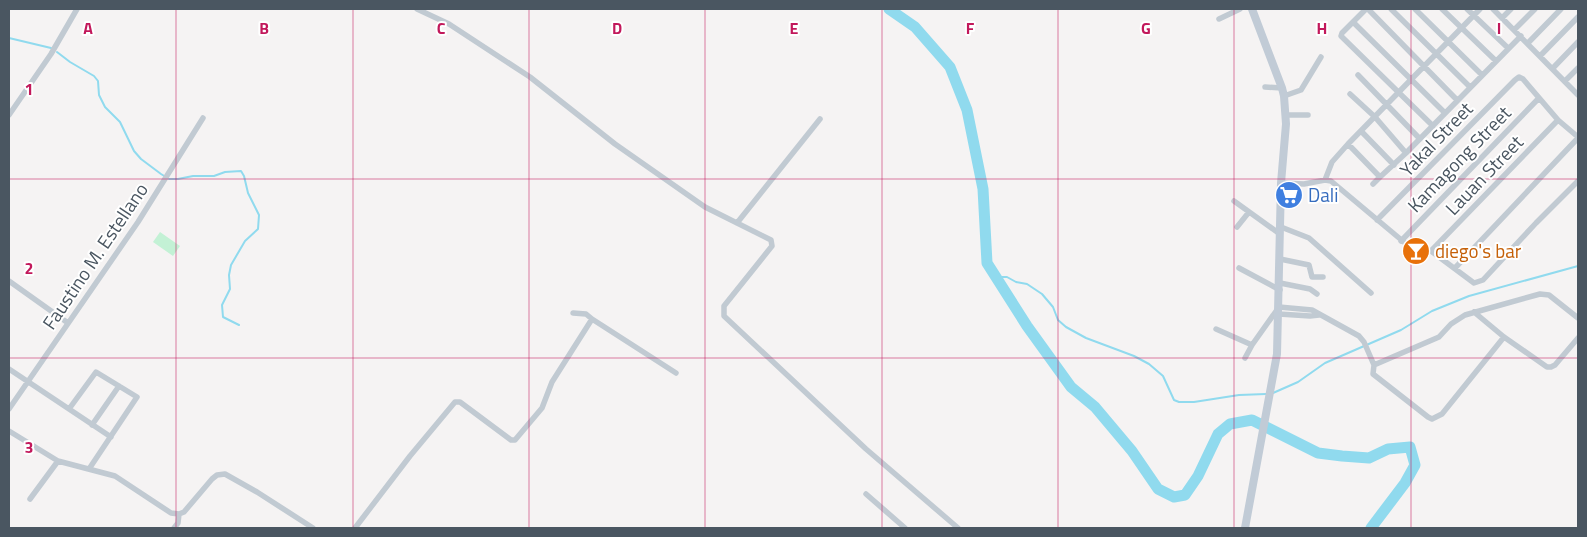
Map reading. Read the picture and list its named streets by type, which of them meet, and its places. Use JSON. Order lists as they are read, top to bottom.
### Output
{
  "streets": {
    "street": [
      "Yakal Street",
      "Kamagong Street",
      "Lauan Street",
      "Faustino M. Estellano"
    ]
  },
  "crossings": [
    ["Yakal Street", "Kamagong Street"]
  ],
  "places": {
    "supermarket": ["Dali"],
    "bar": ["diego's bar"]
  },
  "grid": {
    "columns": [
      "A",
      "B",
      "C",
      "D",
      "E",
      "F",
      "G",
      "H",
      "I"
    ],
    "rows": ["1", "2", "3"]
  }
}
